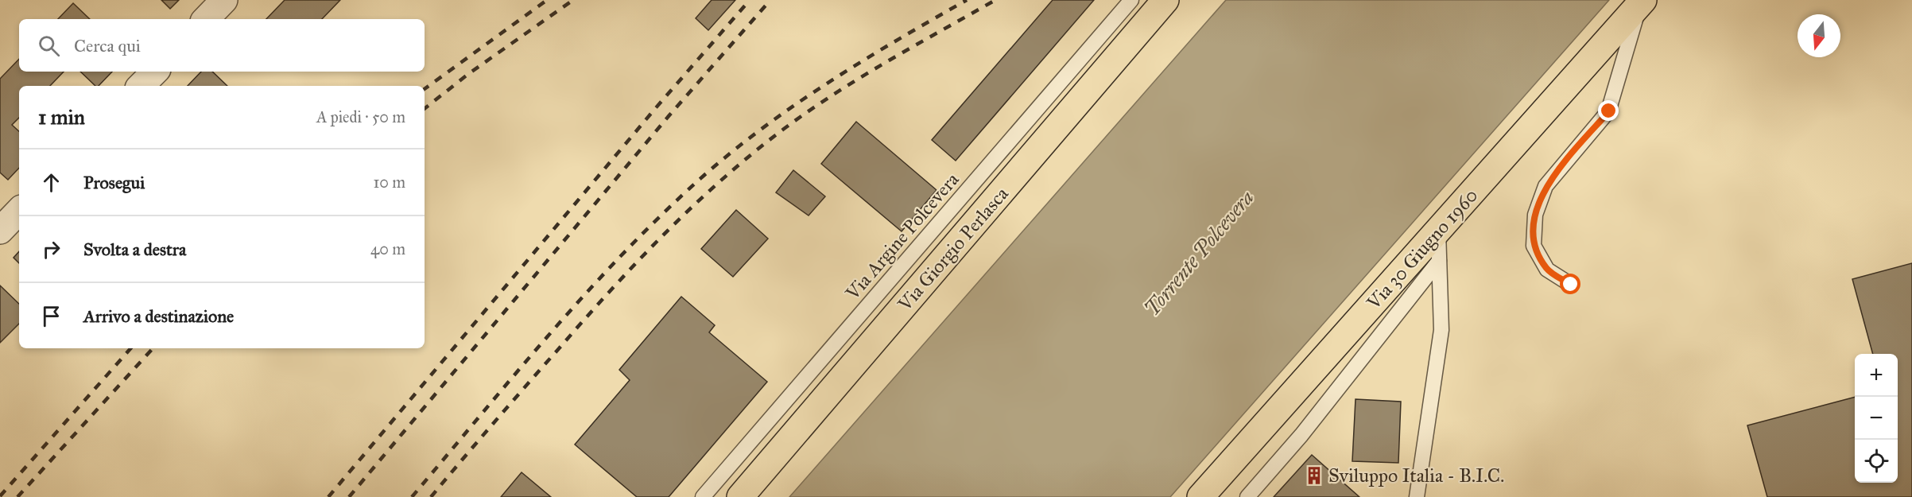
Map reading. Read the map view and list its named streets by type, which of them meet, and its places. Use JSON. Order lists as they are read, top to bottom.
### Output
{
  "streets": {
    "main road": ["Via Giorgio Perlasca", "Via 30 Giugno 1960"],
    "lane": ["Via Argine Polcevera"]
  },
  "water": ["Torrente Polcevera"],
  "places": {
    "building": ["Sviluppo Italia - B.I.C."]
  },
  "north": "bottom",
  "page": {
    "search": "Cerca qui",
    "heading": ["1 min", "A piedi · 50 m"],
    "list": [
      ["Prosegui", "10 m"],
      ["Svolta a destra", "40 m"],
      "Arrivo a destinazione"
    ],
    "map_buttons": ["+", "−"]
  }
}
